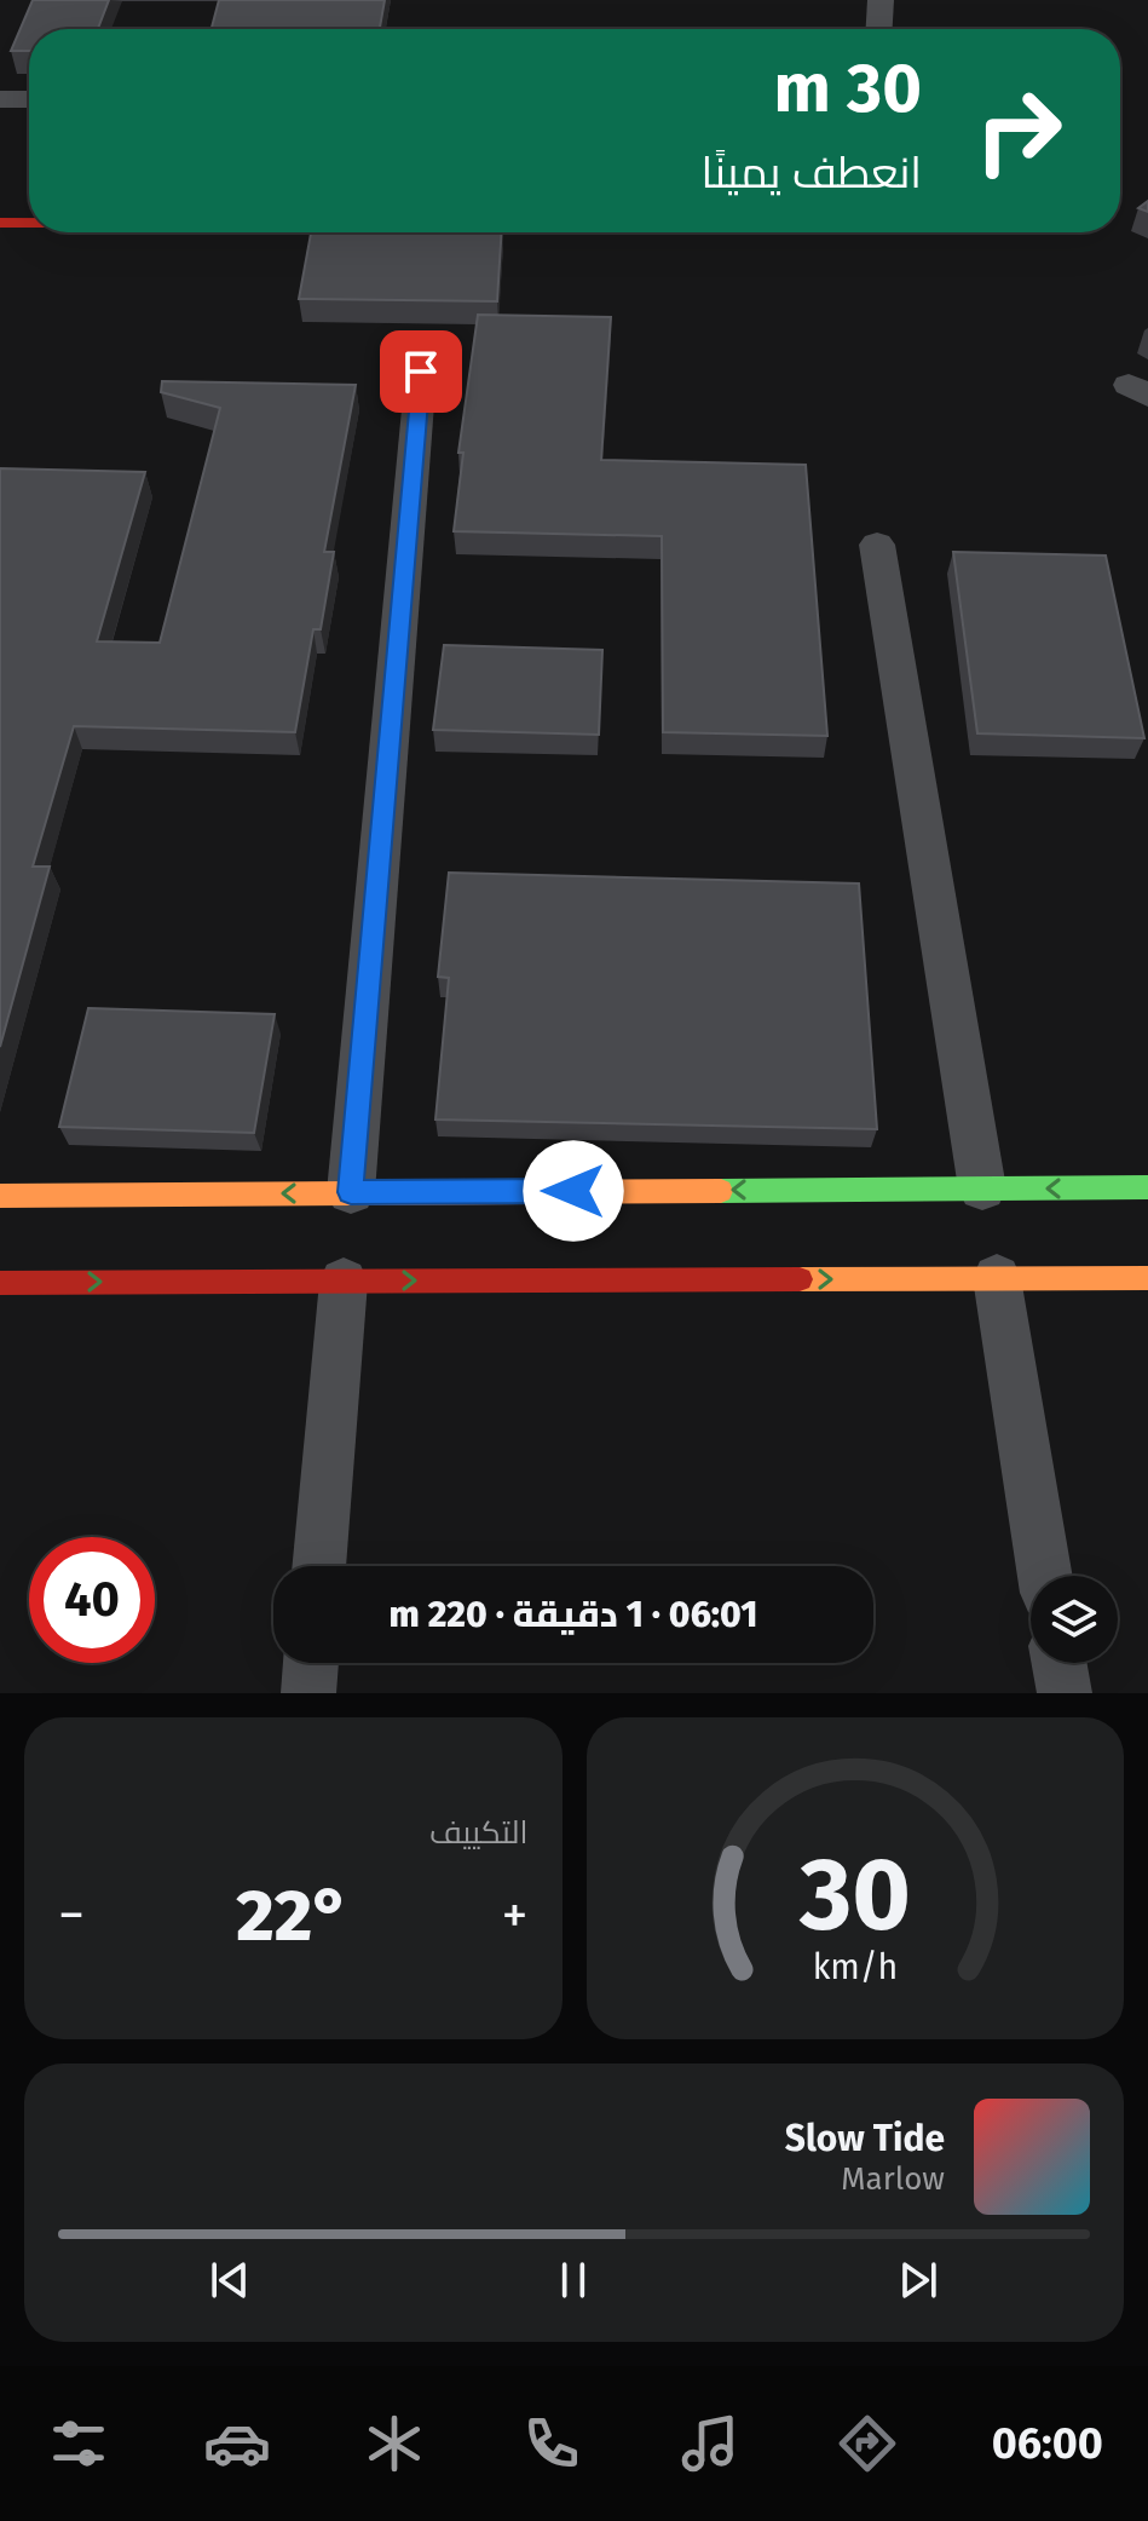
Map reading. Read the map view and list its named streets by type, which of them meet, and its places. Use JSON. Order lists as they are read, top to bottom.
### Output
{
  "page": {
    "turn": ["30 m", "انعطف يمينًا"],
    "limit": "40",
    "trip": "06:01 · 1 دقيقة · 220 m",
    "tile": "التكييف",
    "heat": ["−", "22°", "+"],
    "song": ["Slow Tide", "Marlow"],
    "tabs": "06:00",
    "gauge": ["30", "km/h"]
  }
}
